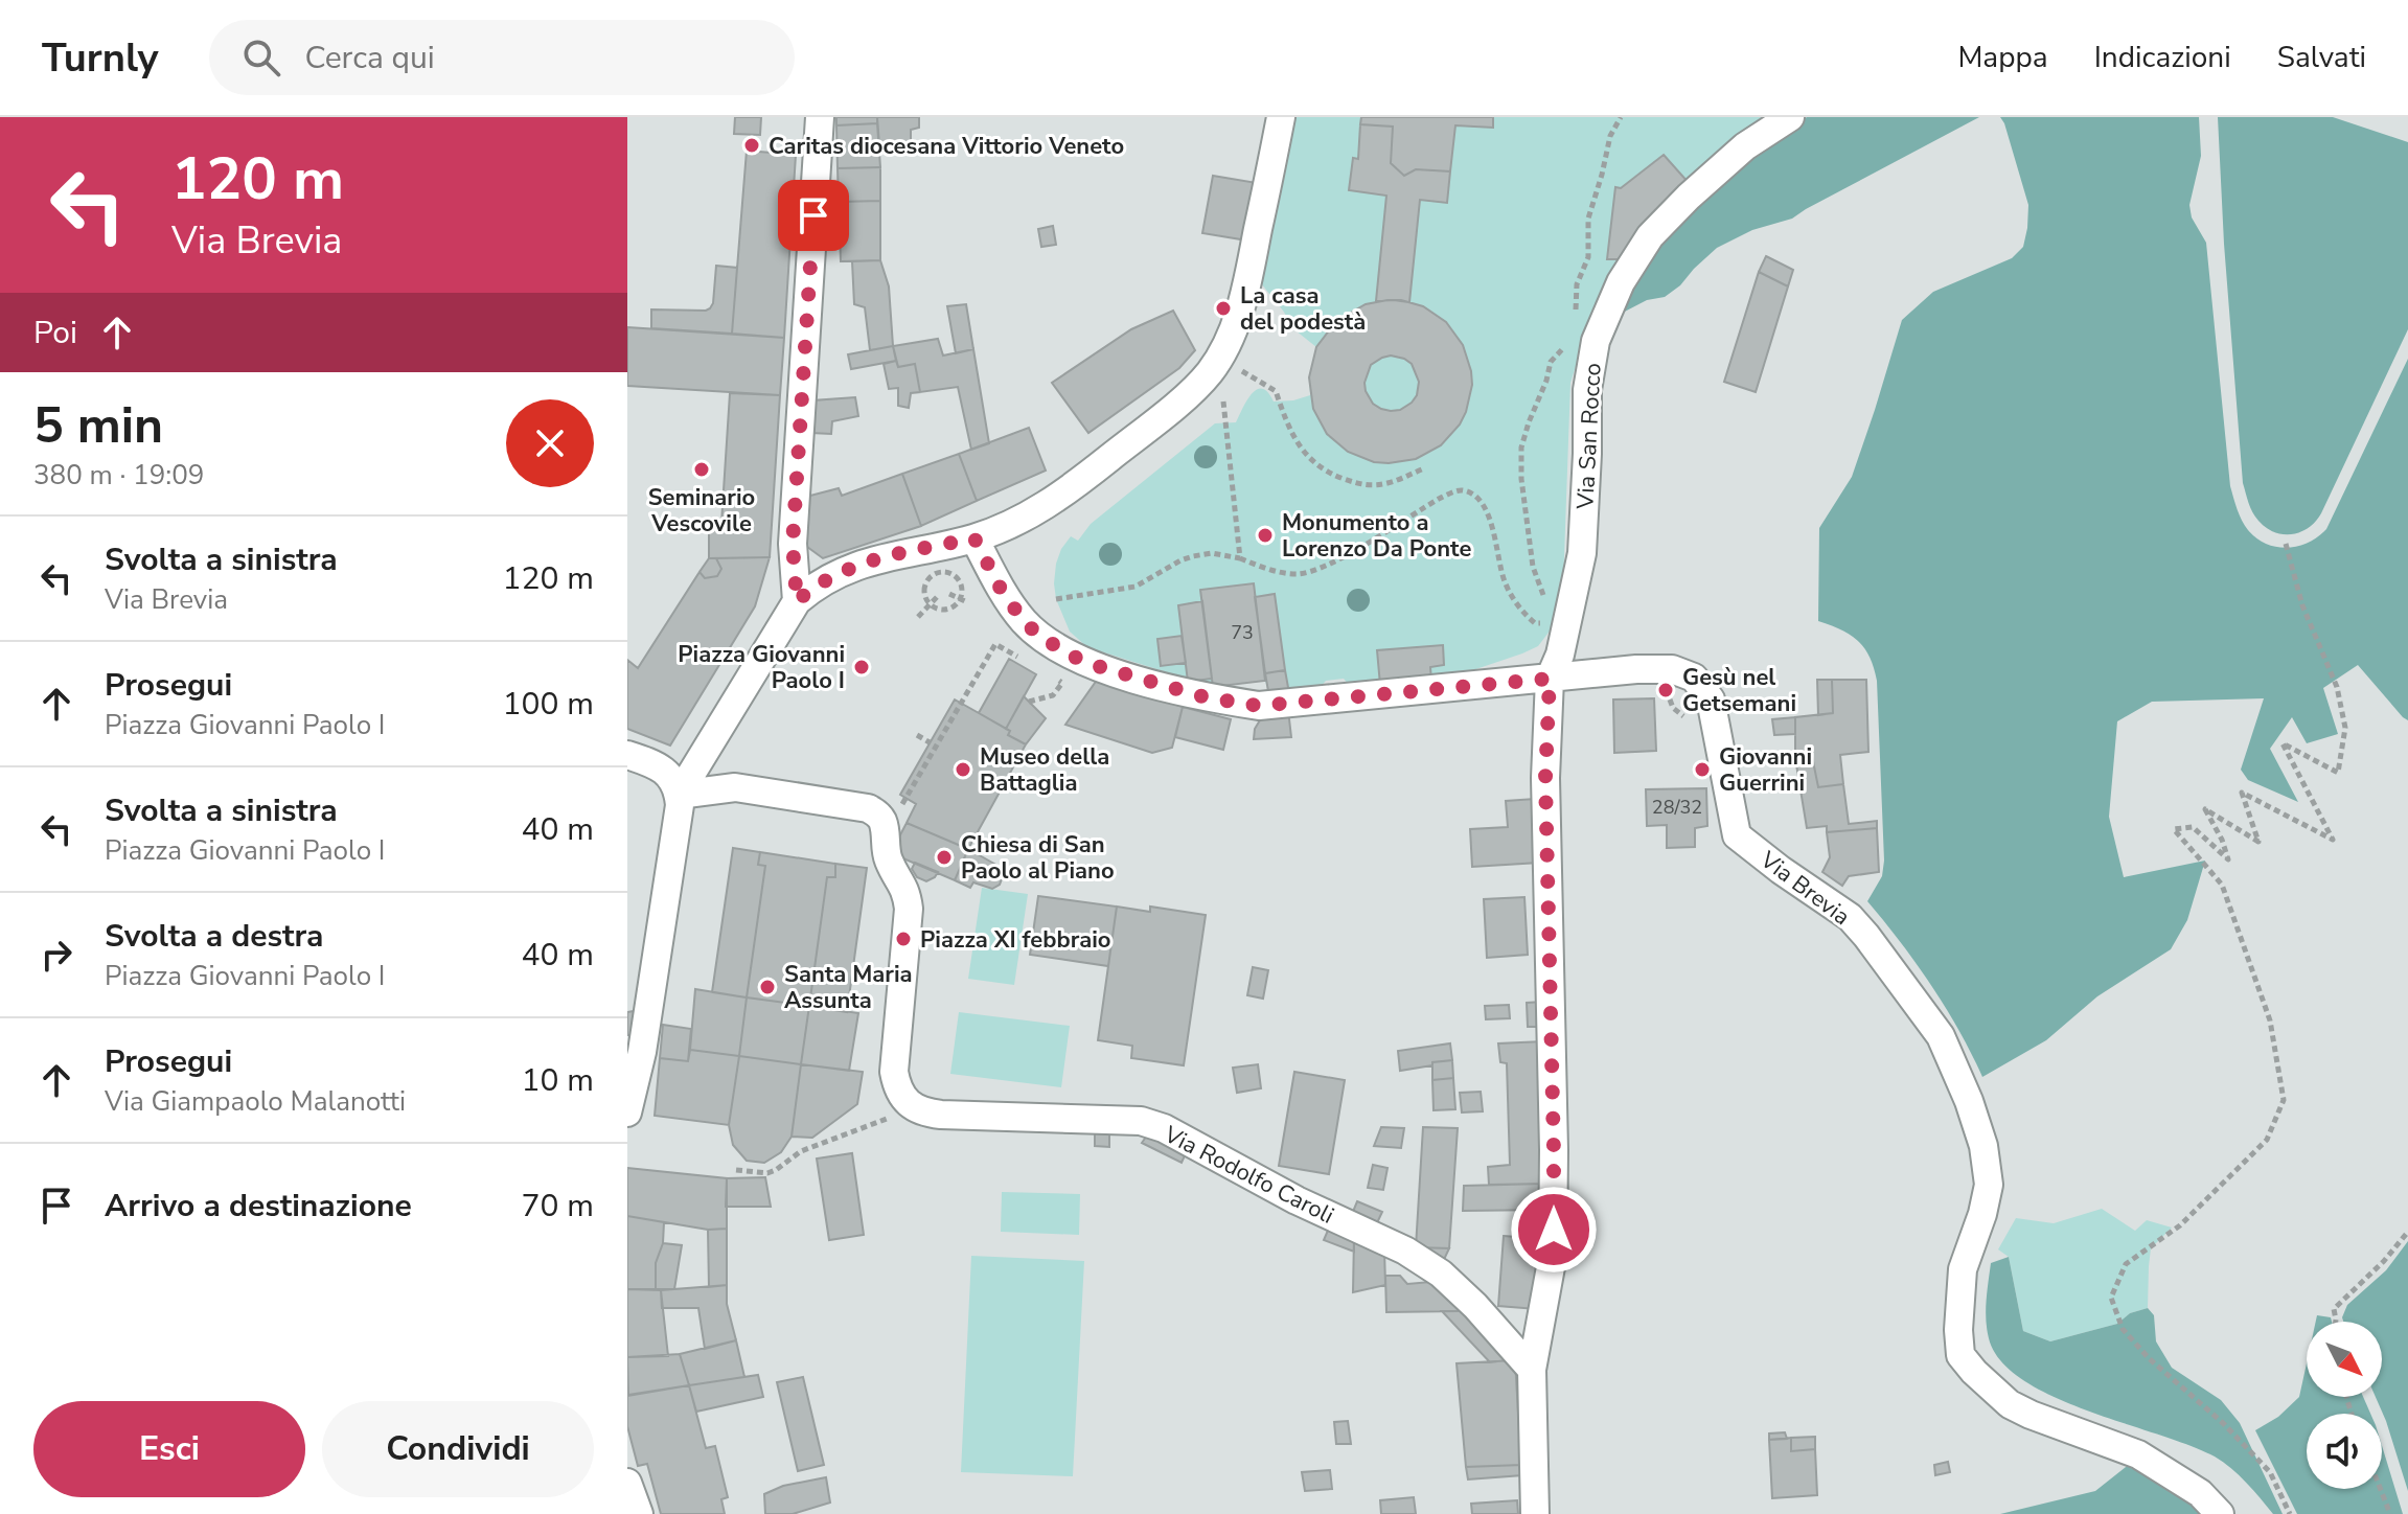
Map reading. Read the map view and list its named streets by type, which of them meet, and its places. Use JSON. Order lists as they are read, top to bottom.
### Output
{
  "streets": {
    "street": ["Via San Rocco", "Via Brevia", "Via Rodolfo Caroli"]
  },
  "crossings": [
    ["Via San Rocco", "Via Brevia"],
    ["Via San Rocco", "Via Rodolfo Caroli"]
  ],
  "places": [
    "Caritas diocesana Vittorio Veneto",
    "La casa del podestà",
    "Seminario Vescovile",
    "Monumento a Lorenzo Da Ponte",
    "Piazza Giovanni Paolo I",
    "Gesù nel Getsemani",
    "Museo della Battaglia",
    "Giovanni Guerrini",
    "Chiesa di San Paolo al Piano",
    "Piazza XI febbraio",
    "Santa Maria Assunta"
  ],
  "house_numbers": ["73", "28/32"],
  "north": "bottom right",
  "page": {
    "header": "Turnly",
    "search": "Cerca qui",
    "nav": ["Mappa", "Indicazioni", "Salvati"],
    "turn": ["120 m", "Via Brevia"],
    "then": "Poi",
    "heading": ["5 min", "380 m · 19:09"],
    "list": [
      {
        "name": "Svolta a sinistra",
        "note": "Via Brevia",
        "value": "120 m"
      },
      {
        "name": "Prosegui",
        "note": "Piazza Giovanni Paolo I",
        "value": "100 m"
      },
      {
        "name": "Svolta a sinistra",
        "note": "Piazza Giovanni Paolo I",
        "value": "40 m"
      },
      {
        "name": "Svolta a destra",
        "note": "Piazza Giovanni Paolo I",
        "value": "40 m"
      },
      {
        "name": "Prosegui",
        "note": "Via Giampaolo Malanotti",
        "value": "10 m"
      },
      {
        "name": "Arrivo a destinazione",
        "value": "70 m"
      }
    ],
    "buttons": ["Esci", "Condividi"]
  }
}
